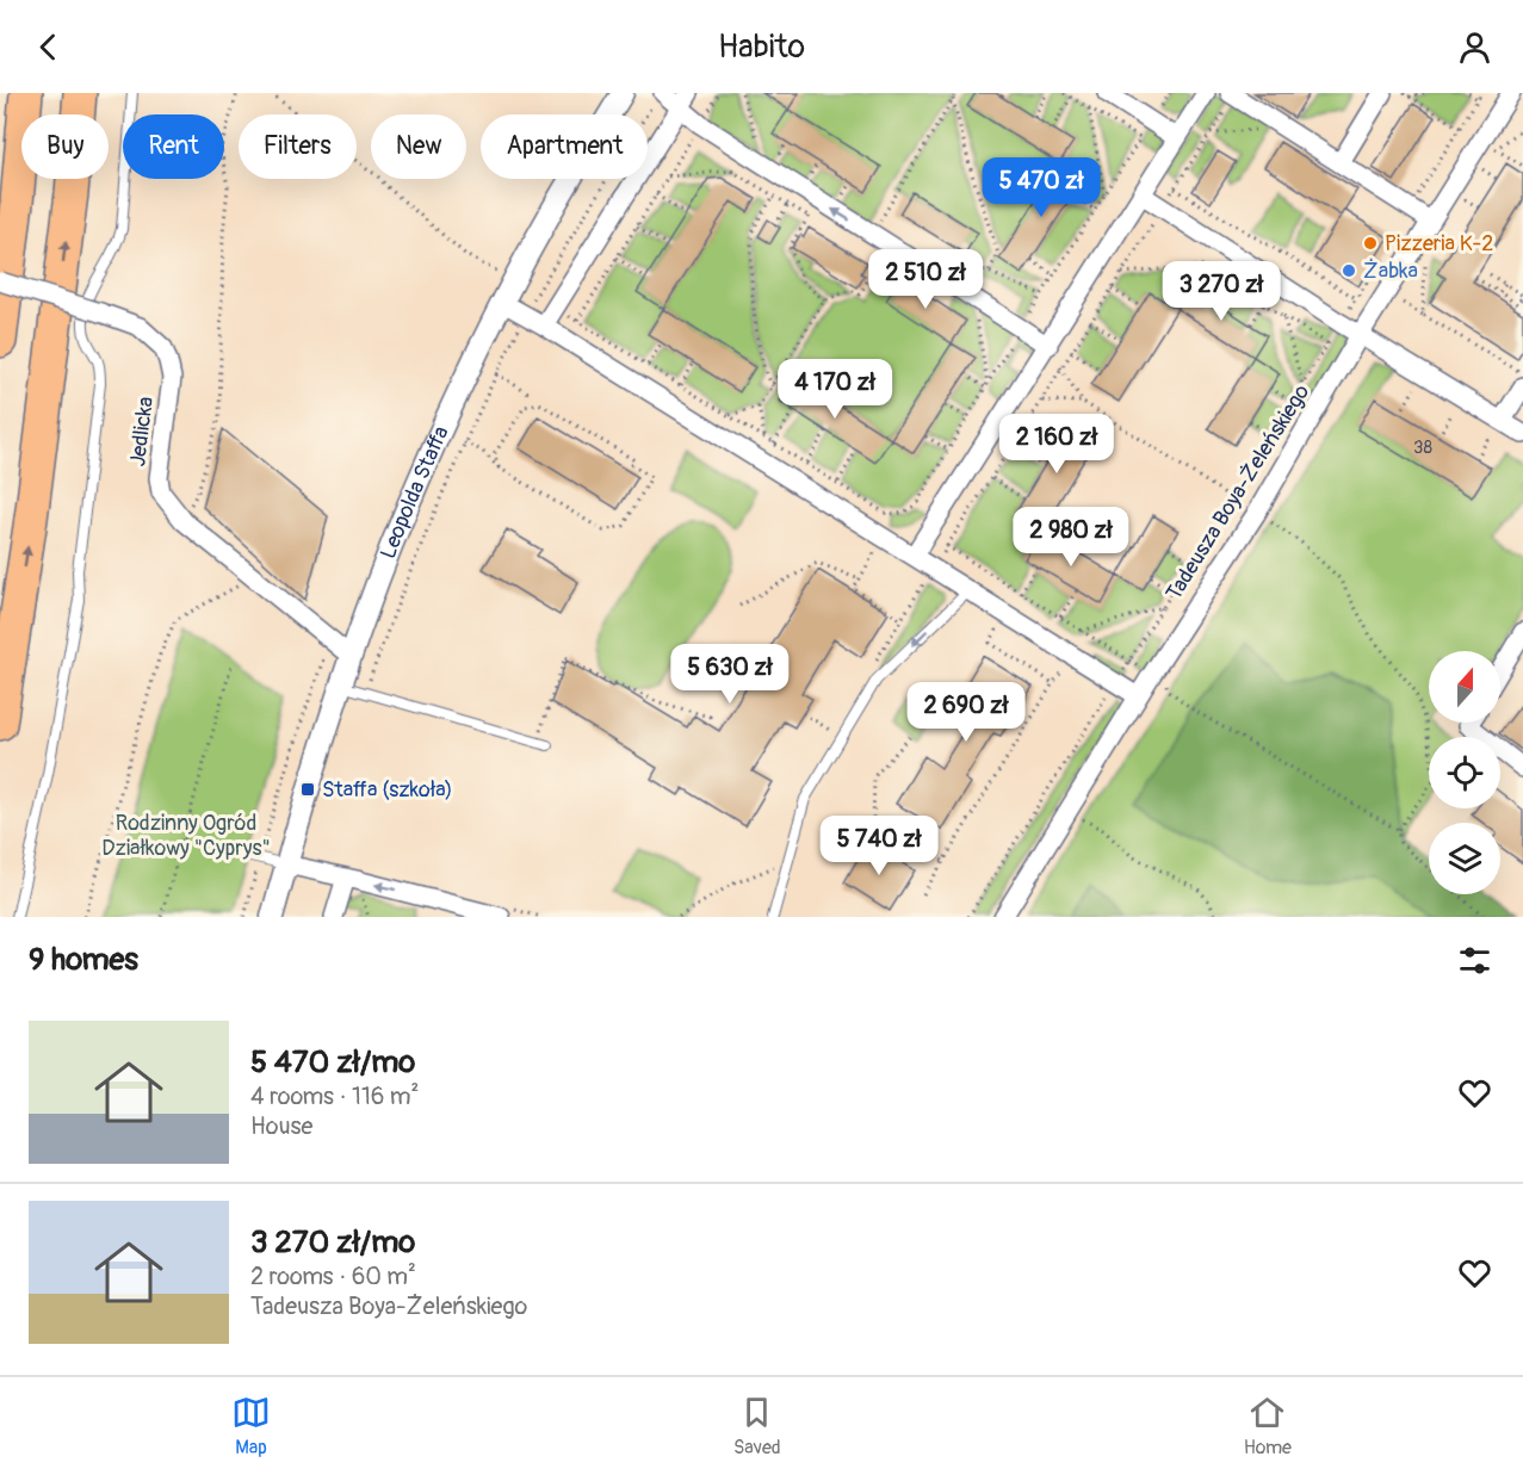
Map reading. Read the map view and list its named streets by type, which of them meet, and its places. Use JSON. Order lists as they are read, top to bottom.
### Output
{
  "streets": {
    "street": ["Jedlicka", "Leopolda Staffa", "Tadeusza Boya-Żeleńskiego"]
  },
  "crossings": [
    ["Jedlicka", "Leopolda Staffa"]
  ],
  "parks": ["Rodzinny Ogród Działkowy \"Cyprys\""],
  "places": {
    "other": ["Pizzeria K-2", "Żabka"],
    "transit": ["Staffa (szkoła)"]
  },
  "house_numbers": ["38"],
  "north": "top",
  "page": {
    "header": "Habito",
    "chip": [
      "Buy",
      "Rent",
      "Filters",
      "New",
      "Apartment"
    ],
    "price": [
      "5 470 zł",
      "2 510 zł",
      "3 270 zł",
      "4 170 zł",
      "2 160 zł",
      "2 980 zł",
      "5 630 zł",
      "2 690 zł",
      "5 740 zł"
    ],
    "heading": "9 homes",
    "list": [
      {
        "name": "5 470 zł/mo",
        "note": "4 rooms · 116 m² · House"
      },
      {
        "name": "3 270 zł/mo",
        "note": "2 rooms · 60 m² · Tadeusza Boya-Żeleńskiego"
      }
    ],
    "tabs": ["Map", "Saved", "Home"]
  }
}
